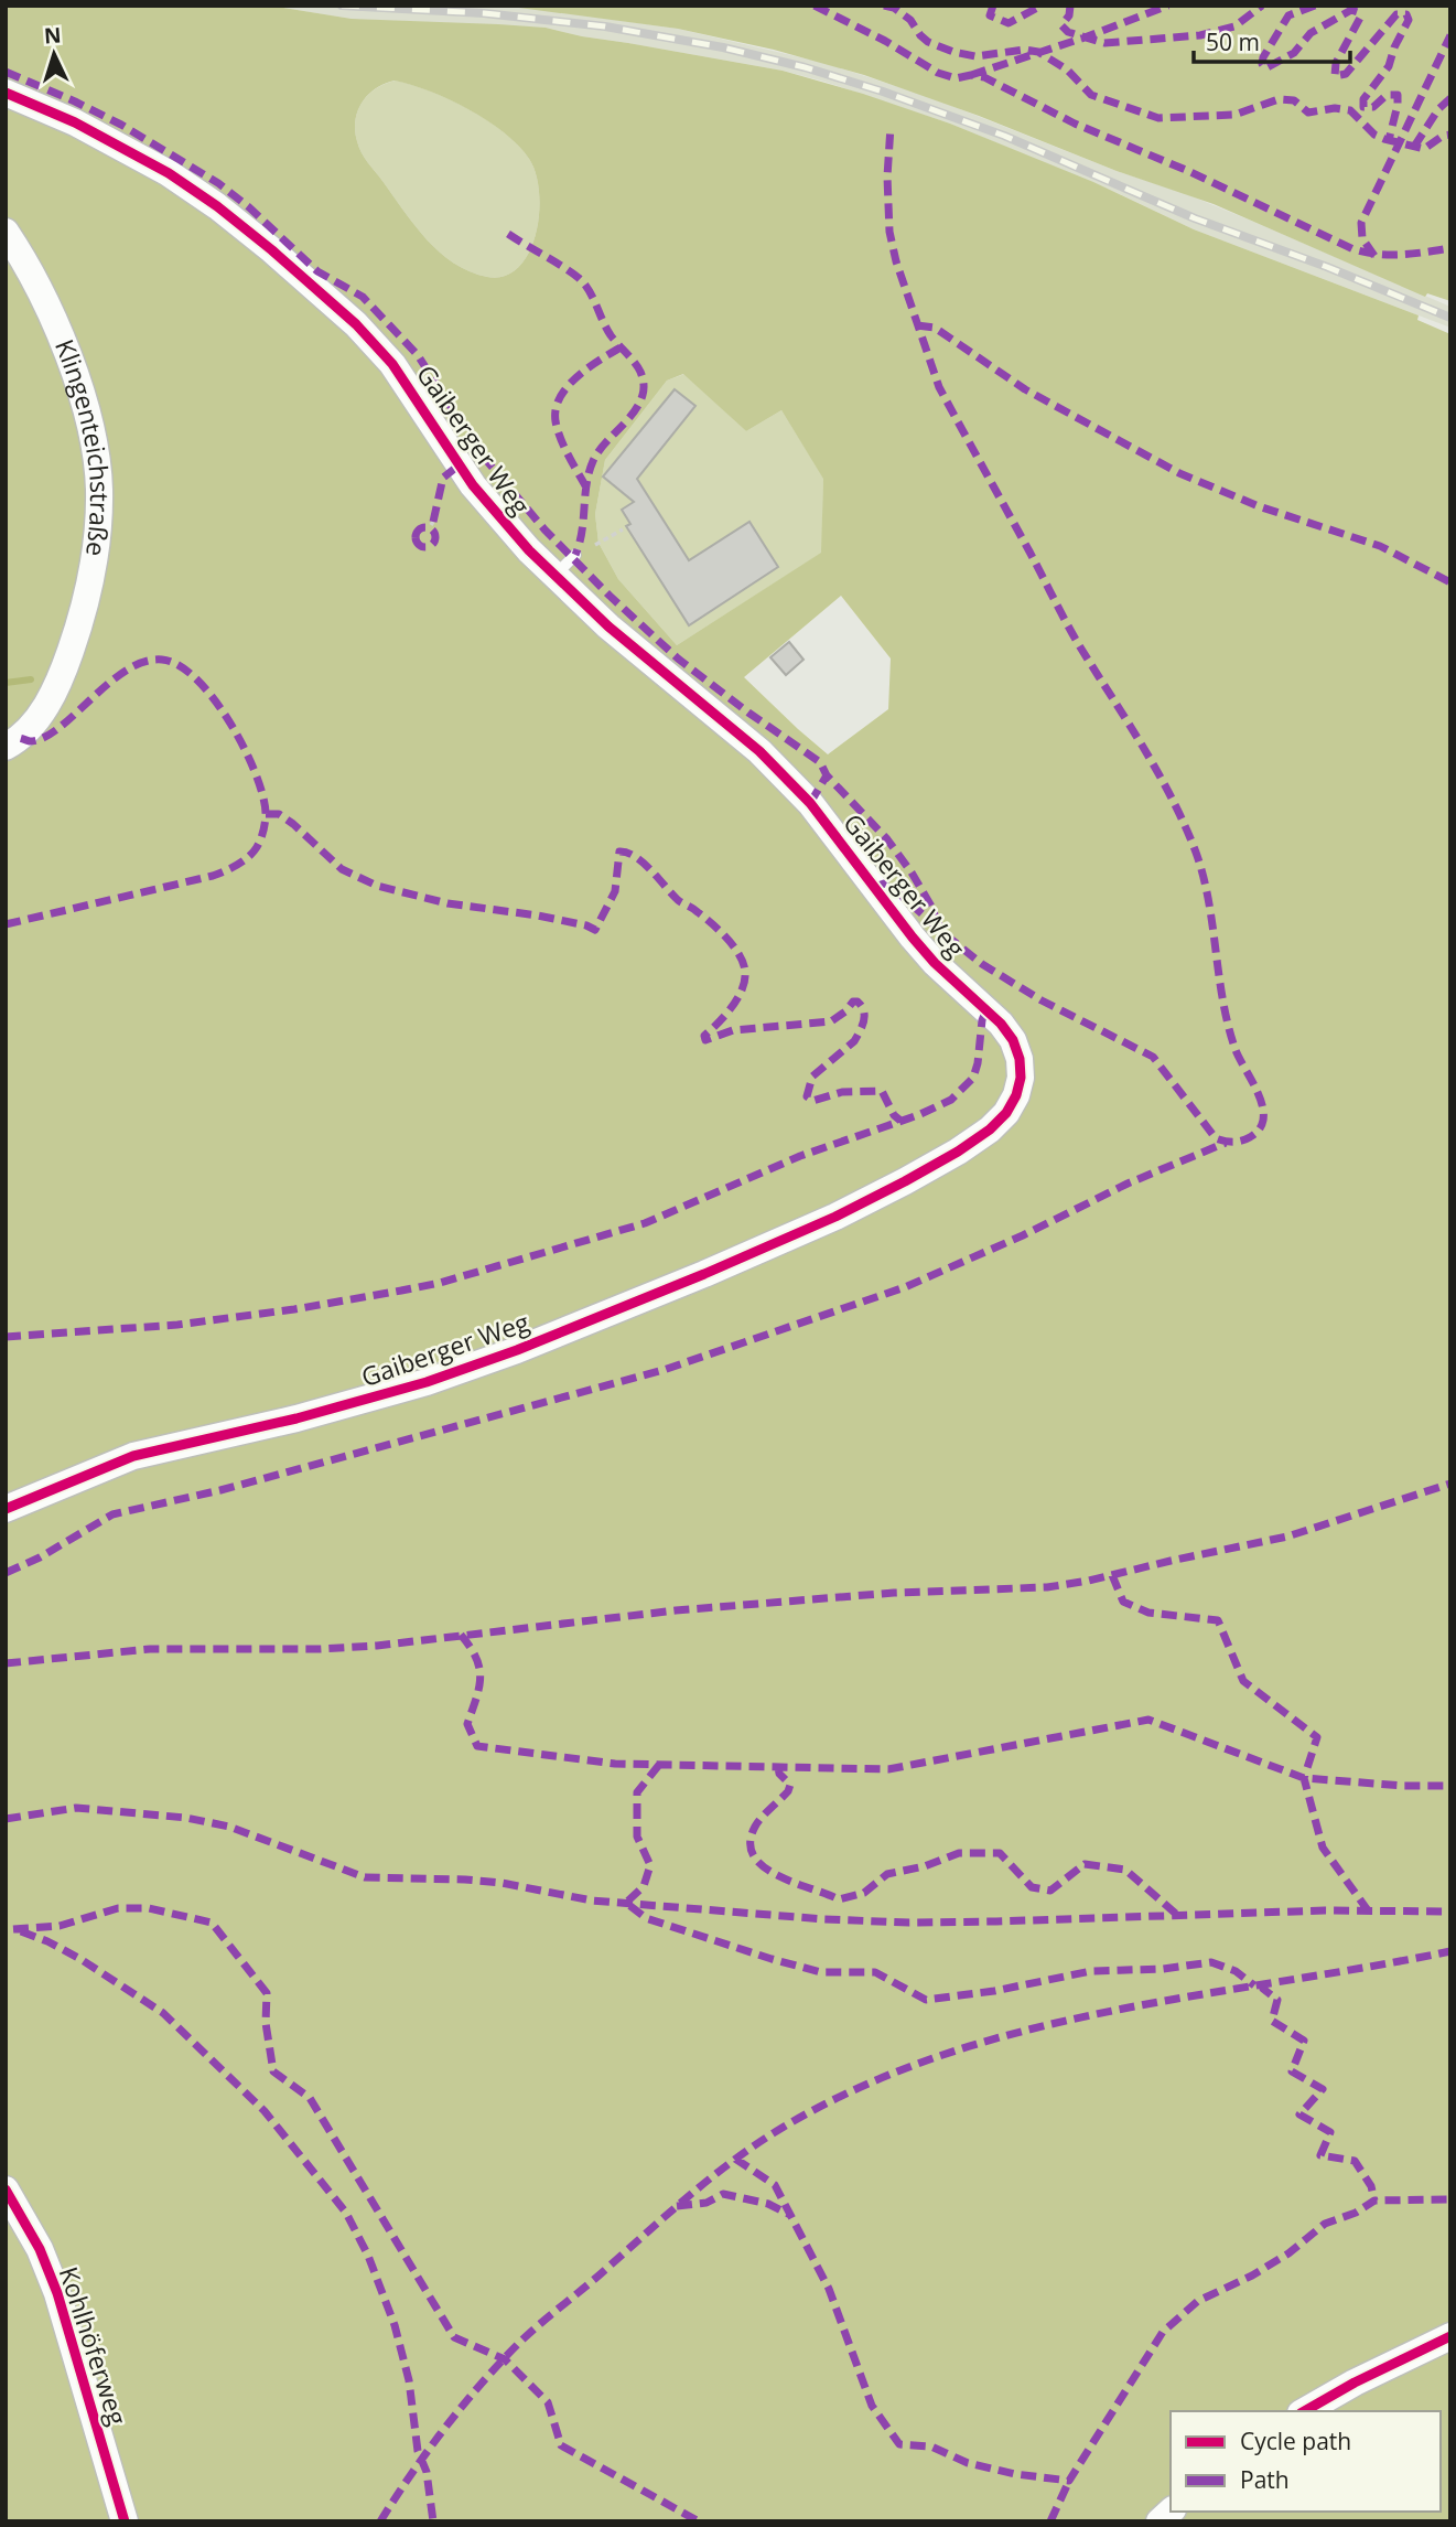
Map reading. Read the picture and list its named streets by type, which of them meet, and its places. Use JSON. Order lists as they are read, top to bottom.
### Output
{
  "streets": {
    "street": ["Gaiberger Weg", "Klingenteichstraße", "Kohlhöferweg"]
  },
  "legend": ["Cycle path", "Path"],
  "scale_bar": "50 m",
  "north": "top"
}
